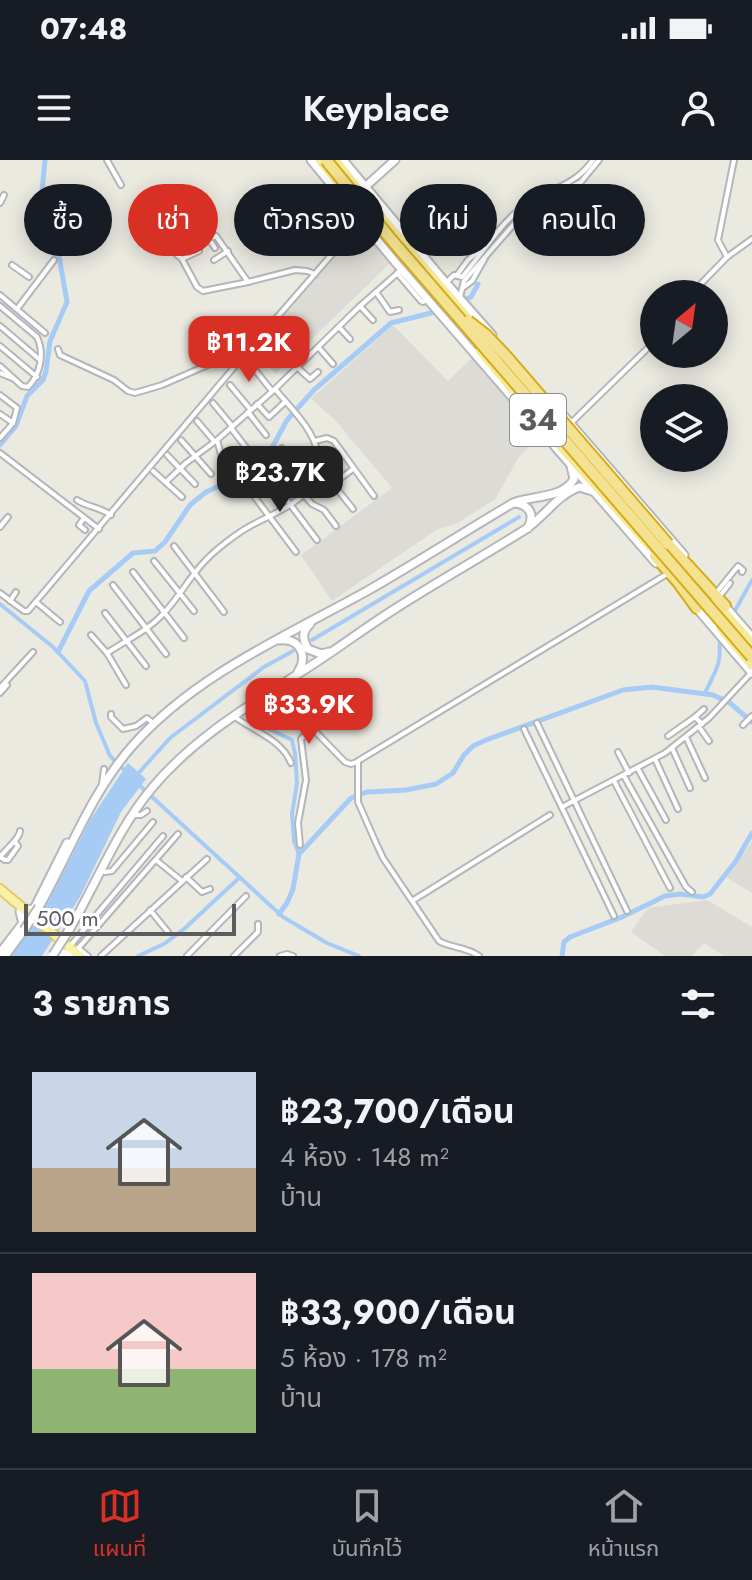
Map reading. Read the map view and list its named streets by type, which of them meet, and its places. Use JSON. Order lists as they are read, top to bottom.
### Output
{
  "streets": {
    "highway": ["34"]
  },
  "scale_bar": "500 m",
  "north": "top right",
  "page": {
    "status": "07:48",
    "header": "Keyplace",
    "chip": [
      "ซื้อ",
      "เช่า",
      "ตัวกรอง",
      "ใหม่",
      "คอนโด"
    ],
    "price": ["฿11.2K", "฿23.7K", "฿33.9K"],
    "scale": "500 m",
    "heading": "3 รายการ",
    "list": [
      {
        "name": "฿23,700/เดือน",
        "note": "4 ห้อง · 148 m² · บ้าน"
      },
      {
        "name": "฿33,900/เดือน",
        "note": "5 ห้อง · 178 m² · บ้าน"
      }
    ],
    "tabs": ["แผนที่", "บันทึกไว้", "หน้าแรก"]
  }
}
